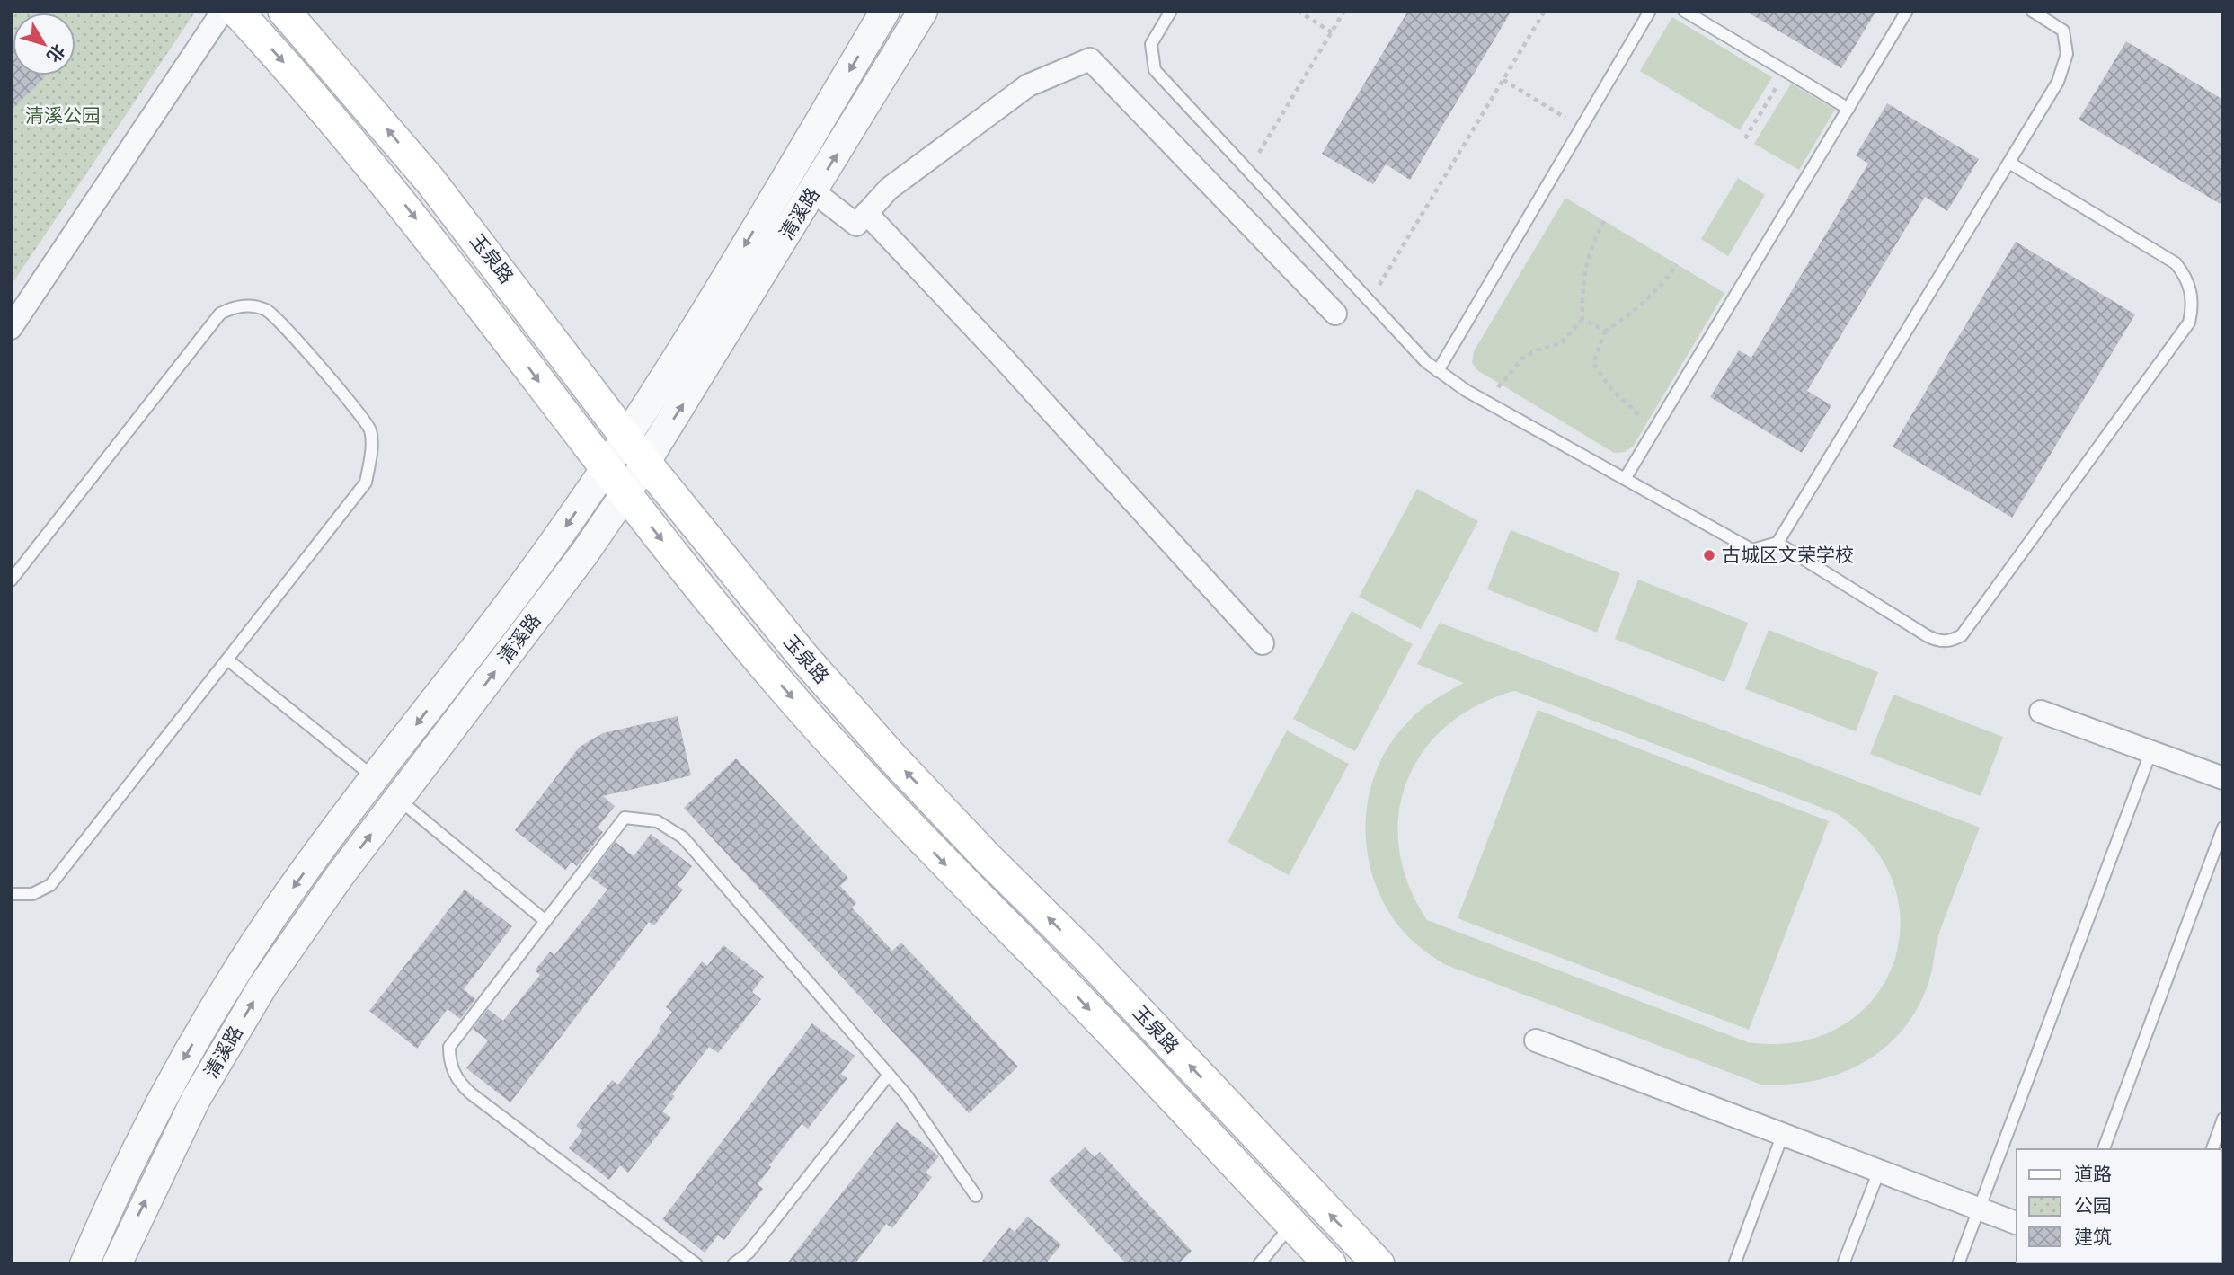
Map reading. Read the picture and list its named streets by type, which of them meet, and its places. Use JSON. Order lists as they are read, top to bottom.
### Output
{
  "streets": {
    "main road": ["玉泉路"],
    "street": ["清溪路"]
  },
  "crossings": [
    ["清溪路", "玉泉路"]
  ],
  "parks": ["清溪公园"],
  "places": ["古城区文荣学校"],
  "legend": ["道路", "公园", "建筑"],
  "north": "bottom right"
}
